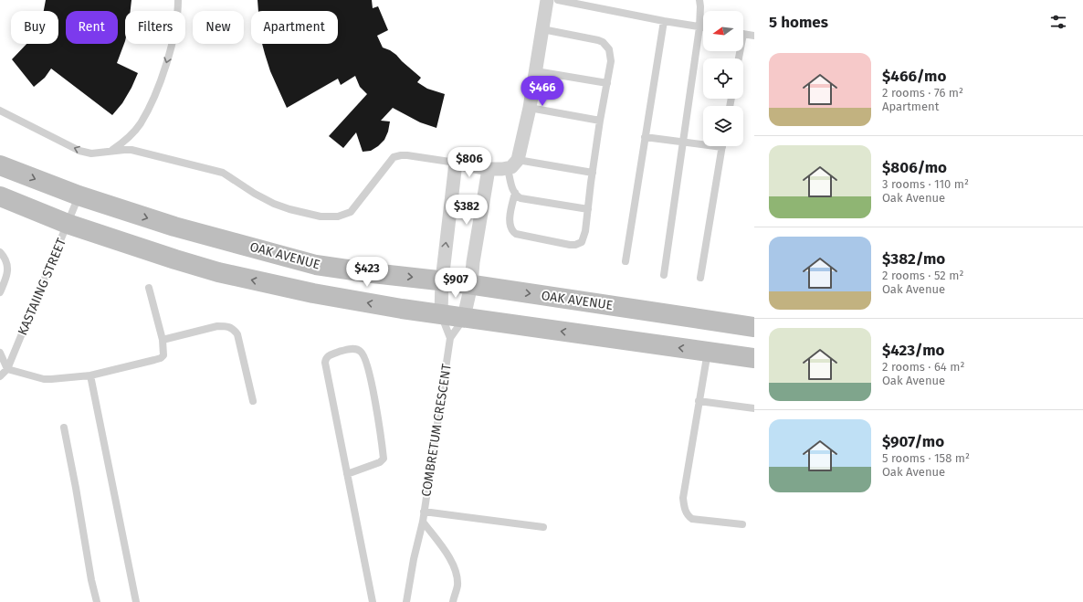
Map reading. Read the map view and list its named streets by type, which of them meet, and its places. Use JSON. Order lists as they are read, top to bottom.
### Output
{
  "streets": {
    "street": ["OAK AVENUE"],
    "lane": ["KASTAIING STREET", "COMBRETUM CRESCENT"]
  },
  "crossings": [
    ["OAK AVENUE", "KASTAIING STREET"]
  ],
  "north": "left",
  "page": {
    "heading": "5 homes",
    "chip": [
      "Buy",
      "Rent",
      "Filters",
      "New",
      "Apartment"
    ],
    "list": [
      {
        "name": "$466/mo",
        "note": "2 rooms · 76 m² · Apartment"
      },
      {
        "name": "$806/mo",
        "note": "3 rooms · 110 m² · Oak Avenue"
      },
      {
        "name": "$382/mo",
        "note": "2 rooms · 52 m² · Oak Avenue"
      },
      {
        "name": "$423/mo",
        "note": "2 rooms · 64 m² · Oak Avenue"
      },
      {
        "name": "$907/mo",
        "note": "5 rooms · 158 m² · Oak Avenue"
      }
    ],
    "price": [
      "$466",
      "$806",
      "$382",
      "$423",
      "$907"
    ]
  }
}
